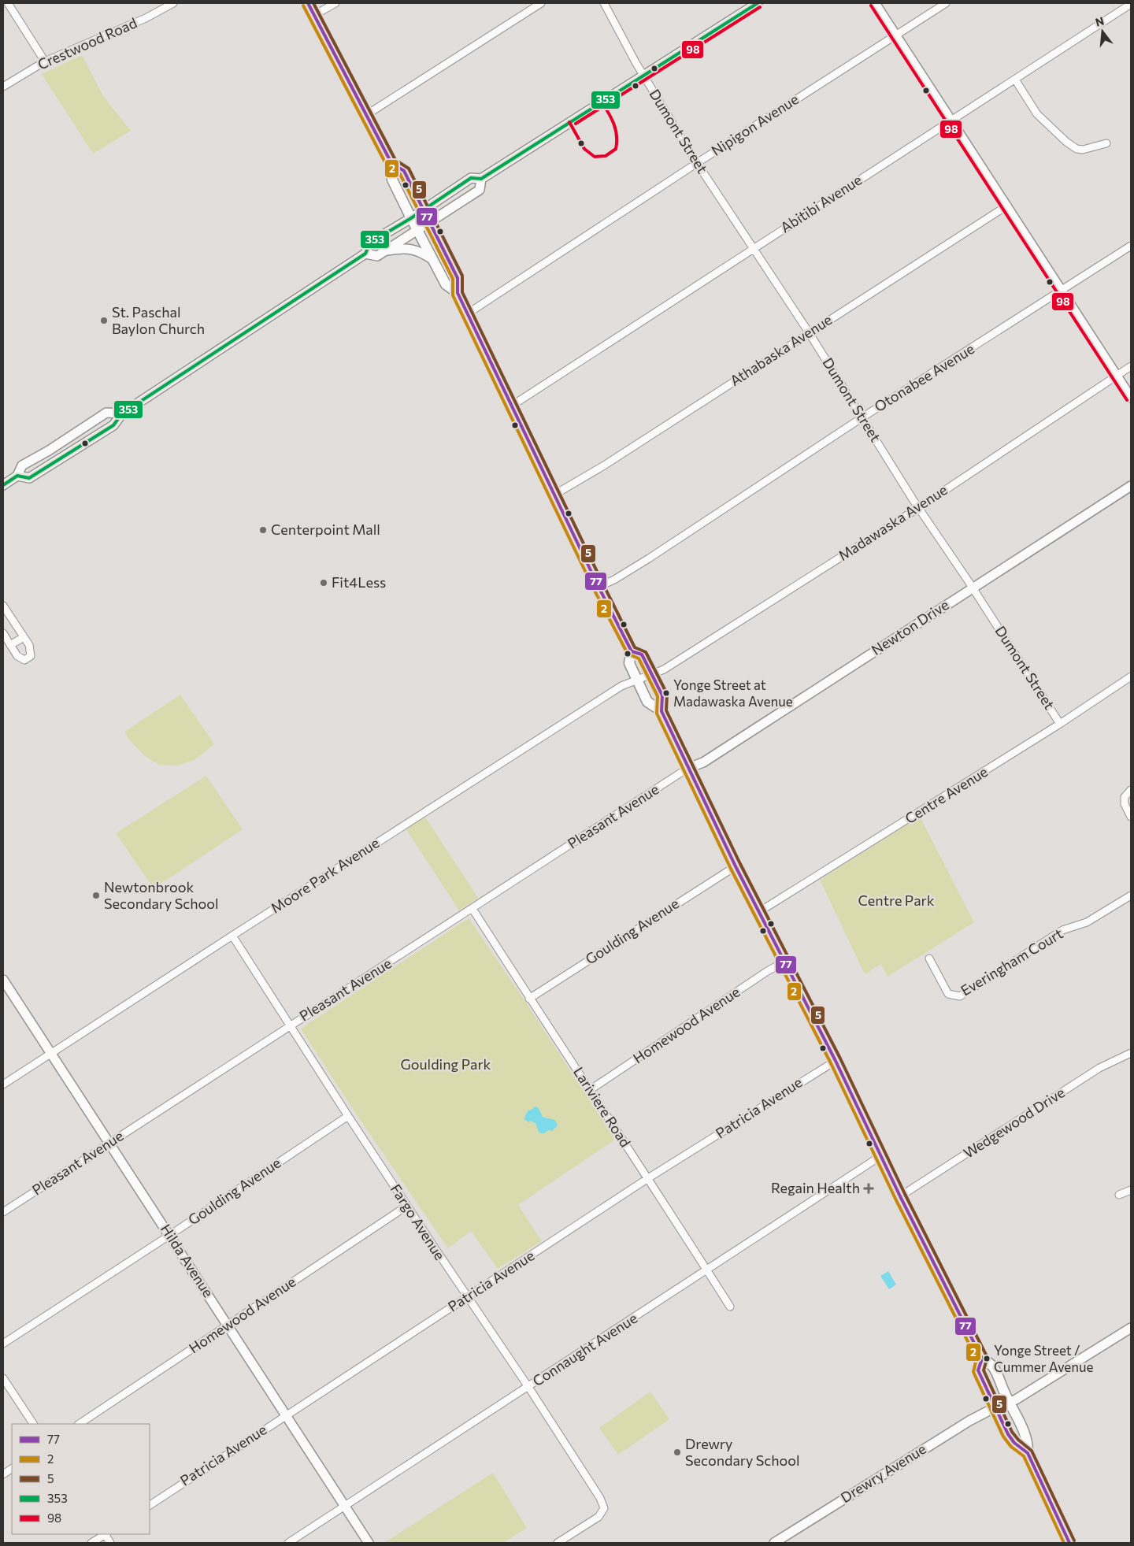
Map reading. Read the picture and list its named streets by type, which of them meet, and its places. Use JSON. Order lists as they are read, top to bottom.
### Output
{
  "streets": {
    "street": [
      "Crestwood Road",
      "Nipigon Avenue",
      "Dumont Street",
      "Abitibi Avenue",
      "Athabaska Avenue",
      "Otonabee Avenue",
      "Madawaska Avenue",
      "Newton Drive",
      "Centre Avenue",
      "Pleasant Avenue",
      "Moore Park Avenue",
      "Goulding Avenue",
      "Everingham Court",
      "Homewood Avenue",
      "Lariviere Road",
      "Patricia Avenue",
      "Wedgewood Drive",
      "Fargo Avenue",
      "Hilda Avenue",
      "Connaught Avenue",
      "Drewry Avenue"
    ]
  },
  "crossings": [
    ["Nipigon Avenue", "Dumont Street"],
    ["Dumont Street", "Abitibi Avenue"],
    ["Dumont Street", "Athabaska Avenue"],
    ["Dumont Street", "Otonabee Avenue"],
    ["Dumont Street", "Madawaska Avenue"],
    ["Dumont Street", "Newton Drive"],
    ["Dumont Street", "Centre Avenue"],
    ["Madawaska Avenue", "Moore Park Avenue"],
    ["Newton Drive", "Pleasant Avenue"],
    ["Pleasant Avenue", "Lariviere Road"],
    ["Pleasant Avenue", "Fargo Avenue"],
    ["Pleasant Avenue", "Hilda Avenue"],
    ["Moore Park Avenue", "Fargo Avenue"],
    ["Moore Park Avenue", "Hilda Avenue"],
    ["Goulding Avenue", "Lariviere Road"],
    ["Goulding Avenue", "Fargo Avenue"],
    ["Goulding Avenue", "Hilda Avenue"],
    ["Homewood Avenue", "Lariviere Road"],
    ["Homewood Avenue", "Fargo Avenue"],
    ["Homewood Avenue", "Hilda Avenue"],
    ["Lariviere Road", "Patricia Avenue"],
    ["Lariviere Road", "Connaught Avenue"],
    ["Patricia Avenue", "Fargo Avenue"],
    ["Patricia Avenue", "Hilda Avenue"],
    ["Fargo Avenue", "Connaught Avenue"],
    ["Hilda Avenue", "Connaught Avenue"]
  ],
  "parks": ["Centre Park", "Goulding Park"],
  "places": {
    "other": [
      "St. Paschal Baylon Church",
      "Centerpoint Mall",
      "Fit4Less",
      "Yonge Street at Madawaska Avenue",
      "Newtonbrook Secondary School",
      "Yonge Street / Cummer Avenue",
      "Drewry Secondary School"
    ],
    "health": ["Regain Health"]
  },
  "lines": [
    "transit line 77",
    "transit line 5",
    "transit line 353",
    "transit line 2",
    "transit line 98"
  ],
  "legend": [
    "77",
    "2",
    "5",
    "353",
    "98"
  ],
  "north": "top"
}
